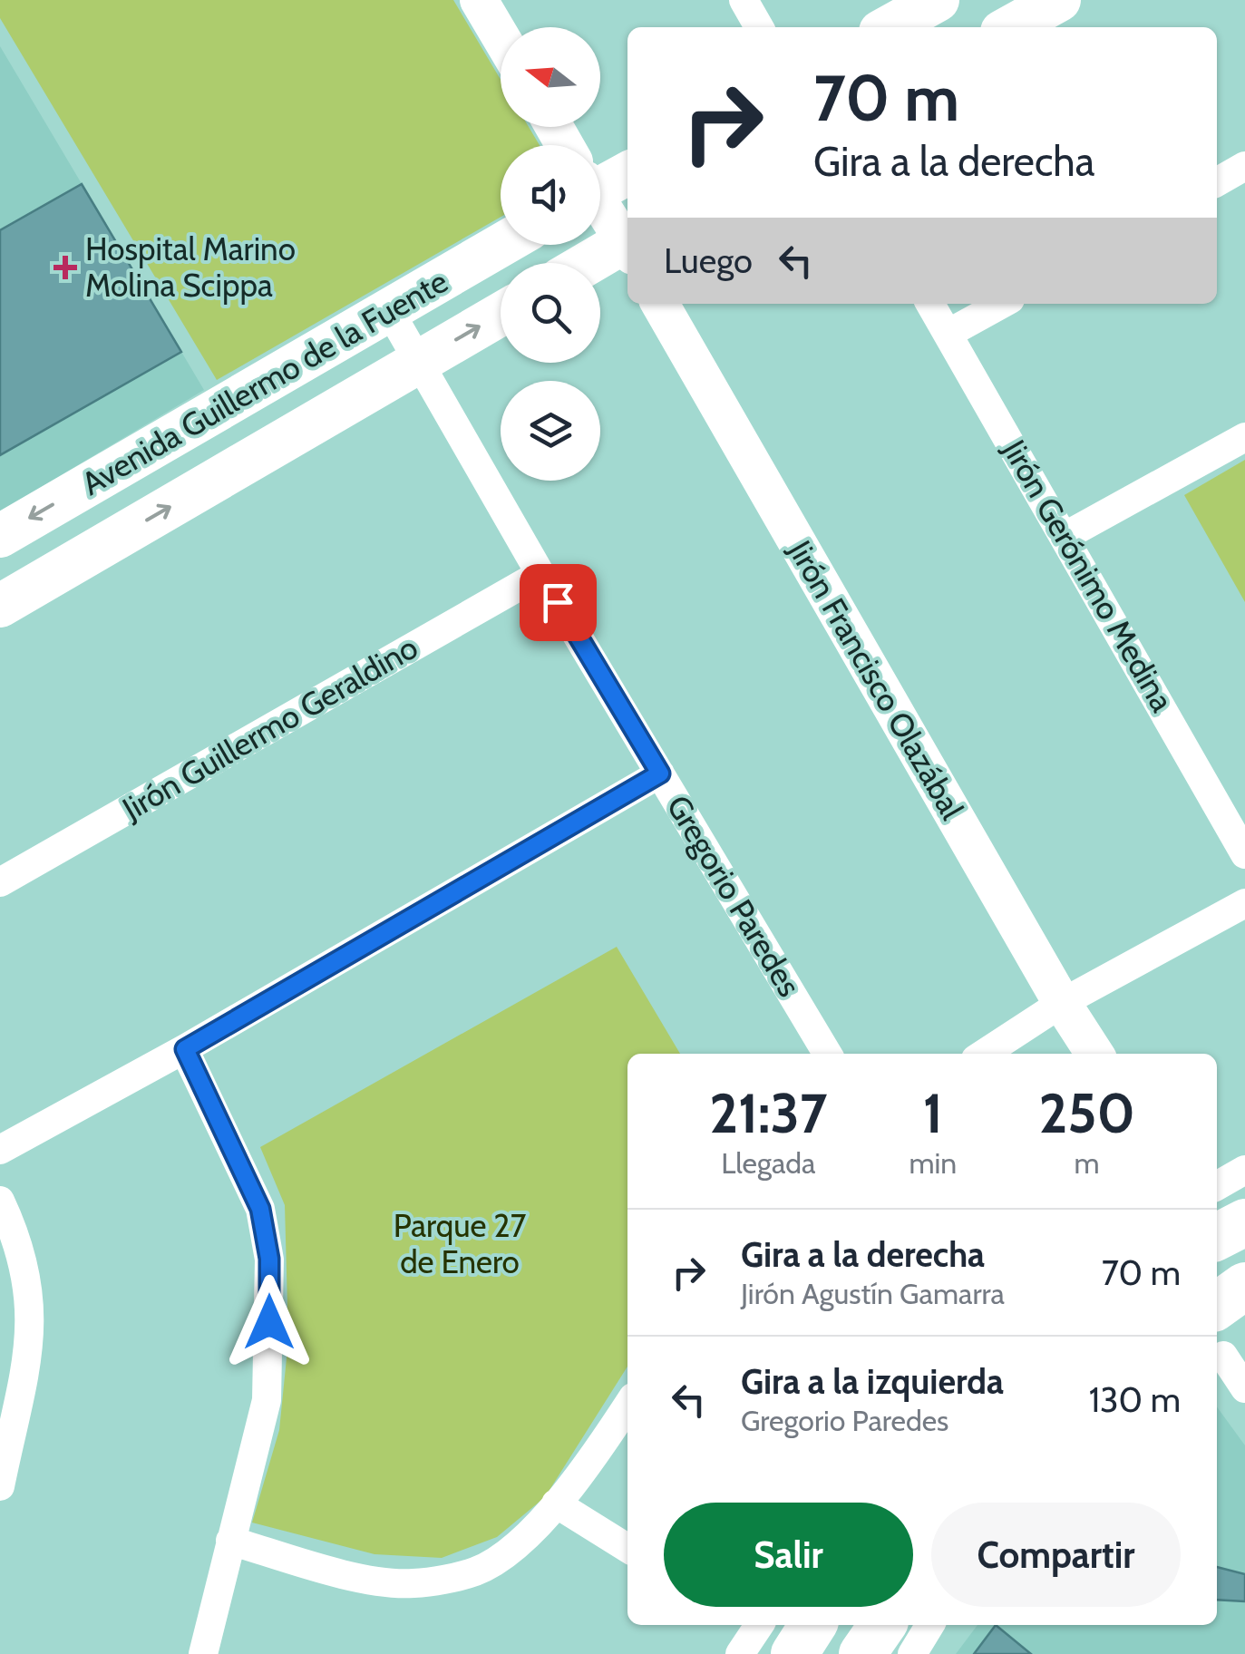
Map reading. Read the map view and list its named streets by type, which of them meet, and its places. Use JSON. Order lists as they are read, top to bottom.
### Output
{
  "streets": {
    "main road": ["Avenida Guillermo de la Fuente"],
    "street": [
      "Jirón Gerónimo Medina",
      "Jirón Francisco Olazábal",
      "Jirón Guillermo Geraldino",
      "Gregorio Paredes"
    ]
  },
  "crossings": [
    ["Avenida Guillermo de la Fuente", "Gregorio Paredes"],
    ["Jirón Guillermo Geraldino", "Gregorio Paredes"]
  ],
  "parks": ["Parque 27 de Enero"],
  "places": {
    "health": ["Hospital Marino Molina Scippa"]
  },
  "north": "left",
  "page": {
    "turn": ["70 m", "Gira a la derecha"],
    "then": "Luego",
    "eta": [
      "21:37",
      "Llegada",
      "1",
      "min",
      "250",
      "m"
    ],
    "list": [
      {
        "name": "Gira a la derecha",
        "note": "Jirón Agustín Gamarra",
        "value": "70 m"
      },
      {
        "name": "Gira a la izquierda",
        "note": "Gregorio Paredes",
        "value": "130 m"
      }
    ],
    "buttons": ["Salir", "Compartir"]
  }
}
